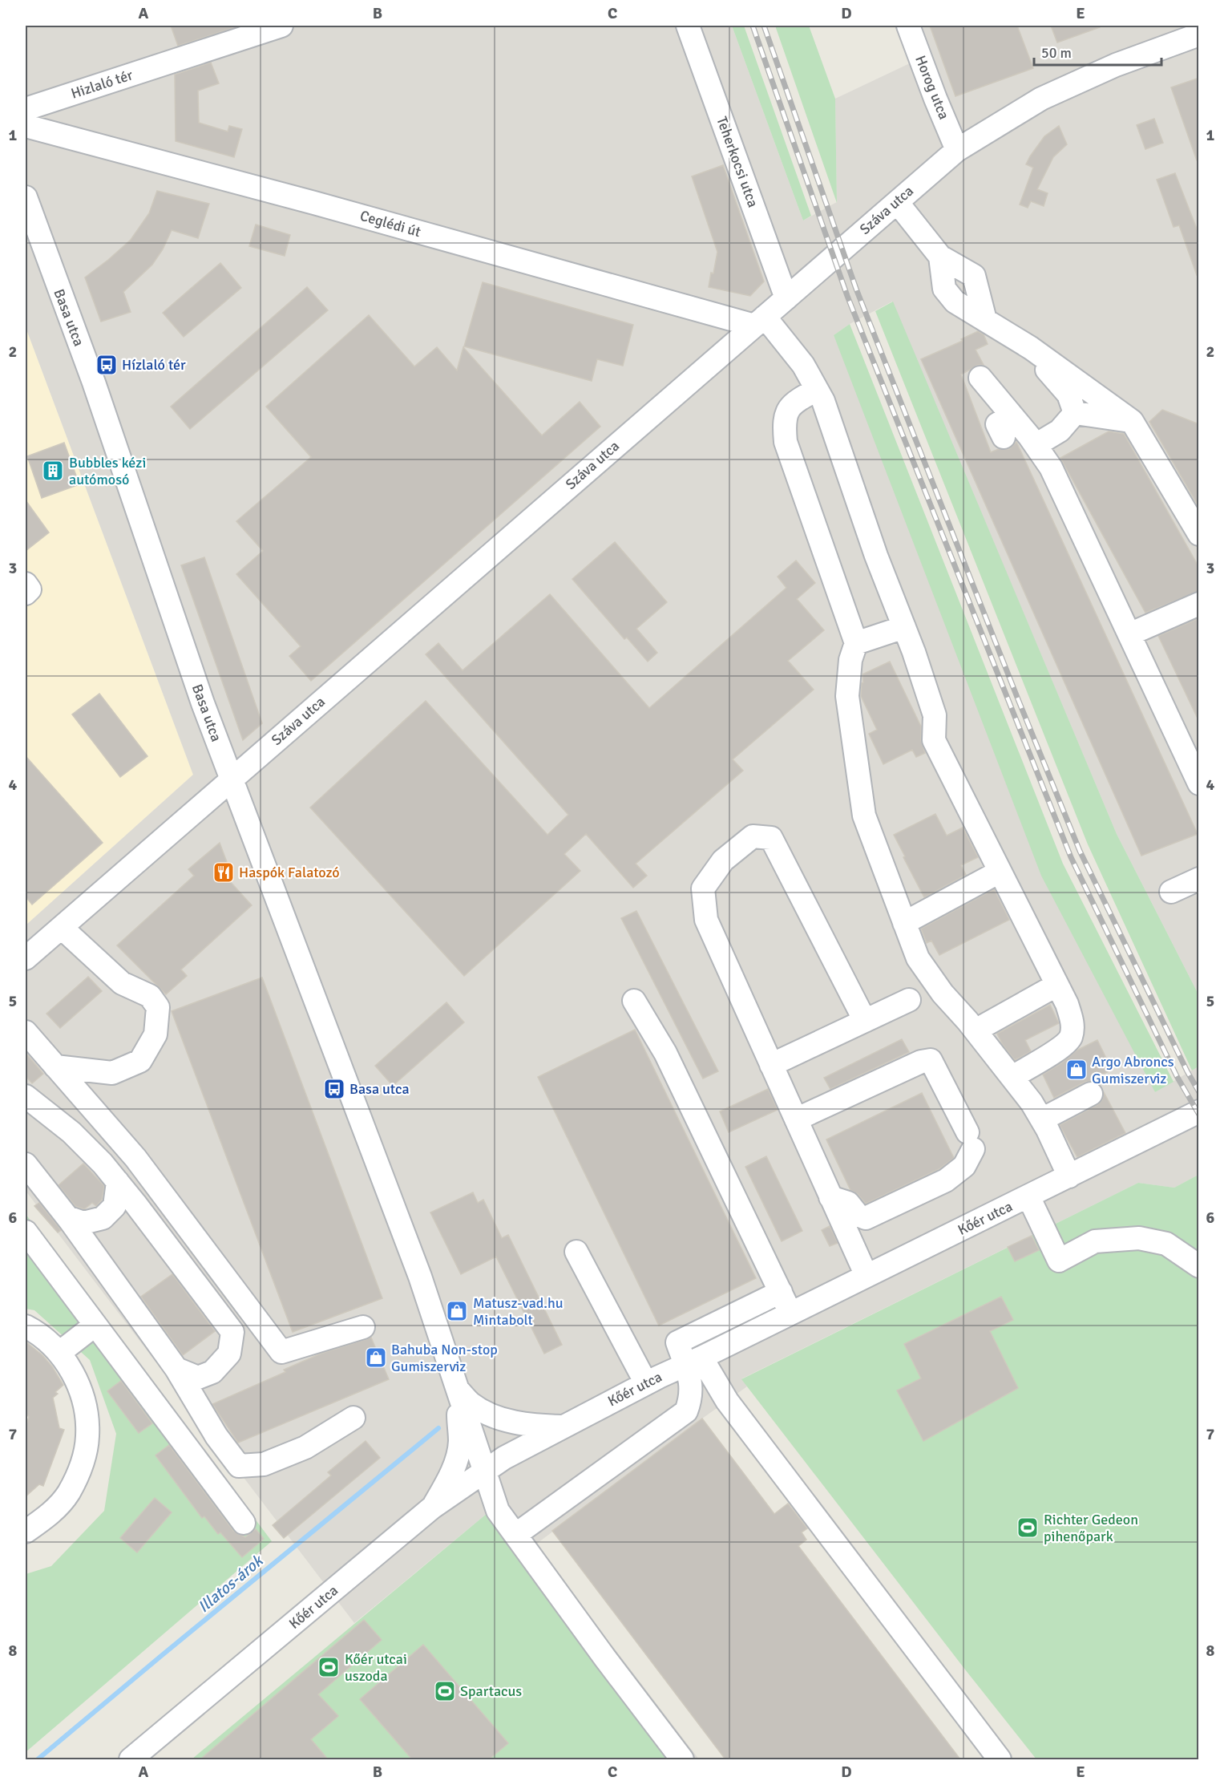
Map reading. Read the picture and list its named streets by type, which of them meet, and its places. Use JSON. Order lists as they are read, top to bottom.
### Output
{
  "streets": {
    "street": [
      "Hizlaló tér",
      "Horog utca",
      "Teherkocsi utca",
      "Száva utca",
      "Ceglédi út",
      "Basa utca",
      "Kőér utca"
    ]
  },
  "crossings": [
    ["Horog utca", "Száva utca"],
    ["Teherkocsi utca", "Száva utca"],
    ["Száva utca", "Ceglédi út"],
    ["Száva utca", "Basa utca"],
    ["Basa utca", "Kőér utca"]
  ],
  "water": ["Illatos-árok"],
  "places": {
    "bus stop": ["Hízlaló tér", "Basa utca"],
    "building": ["Bubbles kézi autómosó"],
    "restaurant": ["Haspók Falatozó"],
    "shop": ["Argo Abroncs Gumiszerviz", "Matusz-vad.hu Mintabolt", "Bahuba Non-stop Gumiszerviz"],
    "sports": ["Richter Gedeon pihenőpark", "Kőér utcai uszoda", "Spartacus"]
  },
  "scale_bar": "50 m",
  "grid": {
    "columns": [
      "A",
      "B",
      "C",
      "D",
      "E"
    ],
    "rows": [
      "1",
      "2",
      "3",
      "4",
      "5",
      "6",
      "7",
      "8"
    ]
  }
}
